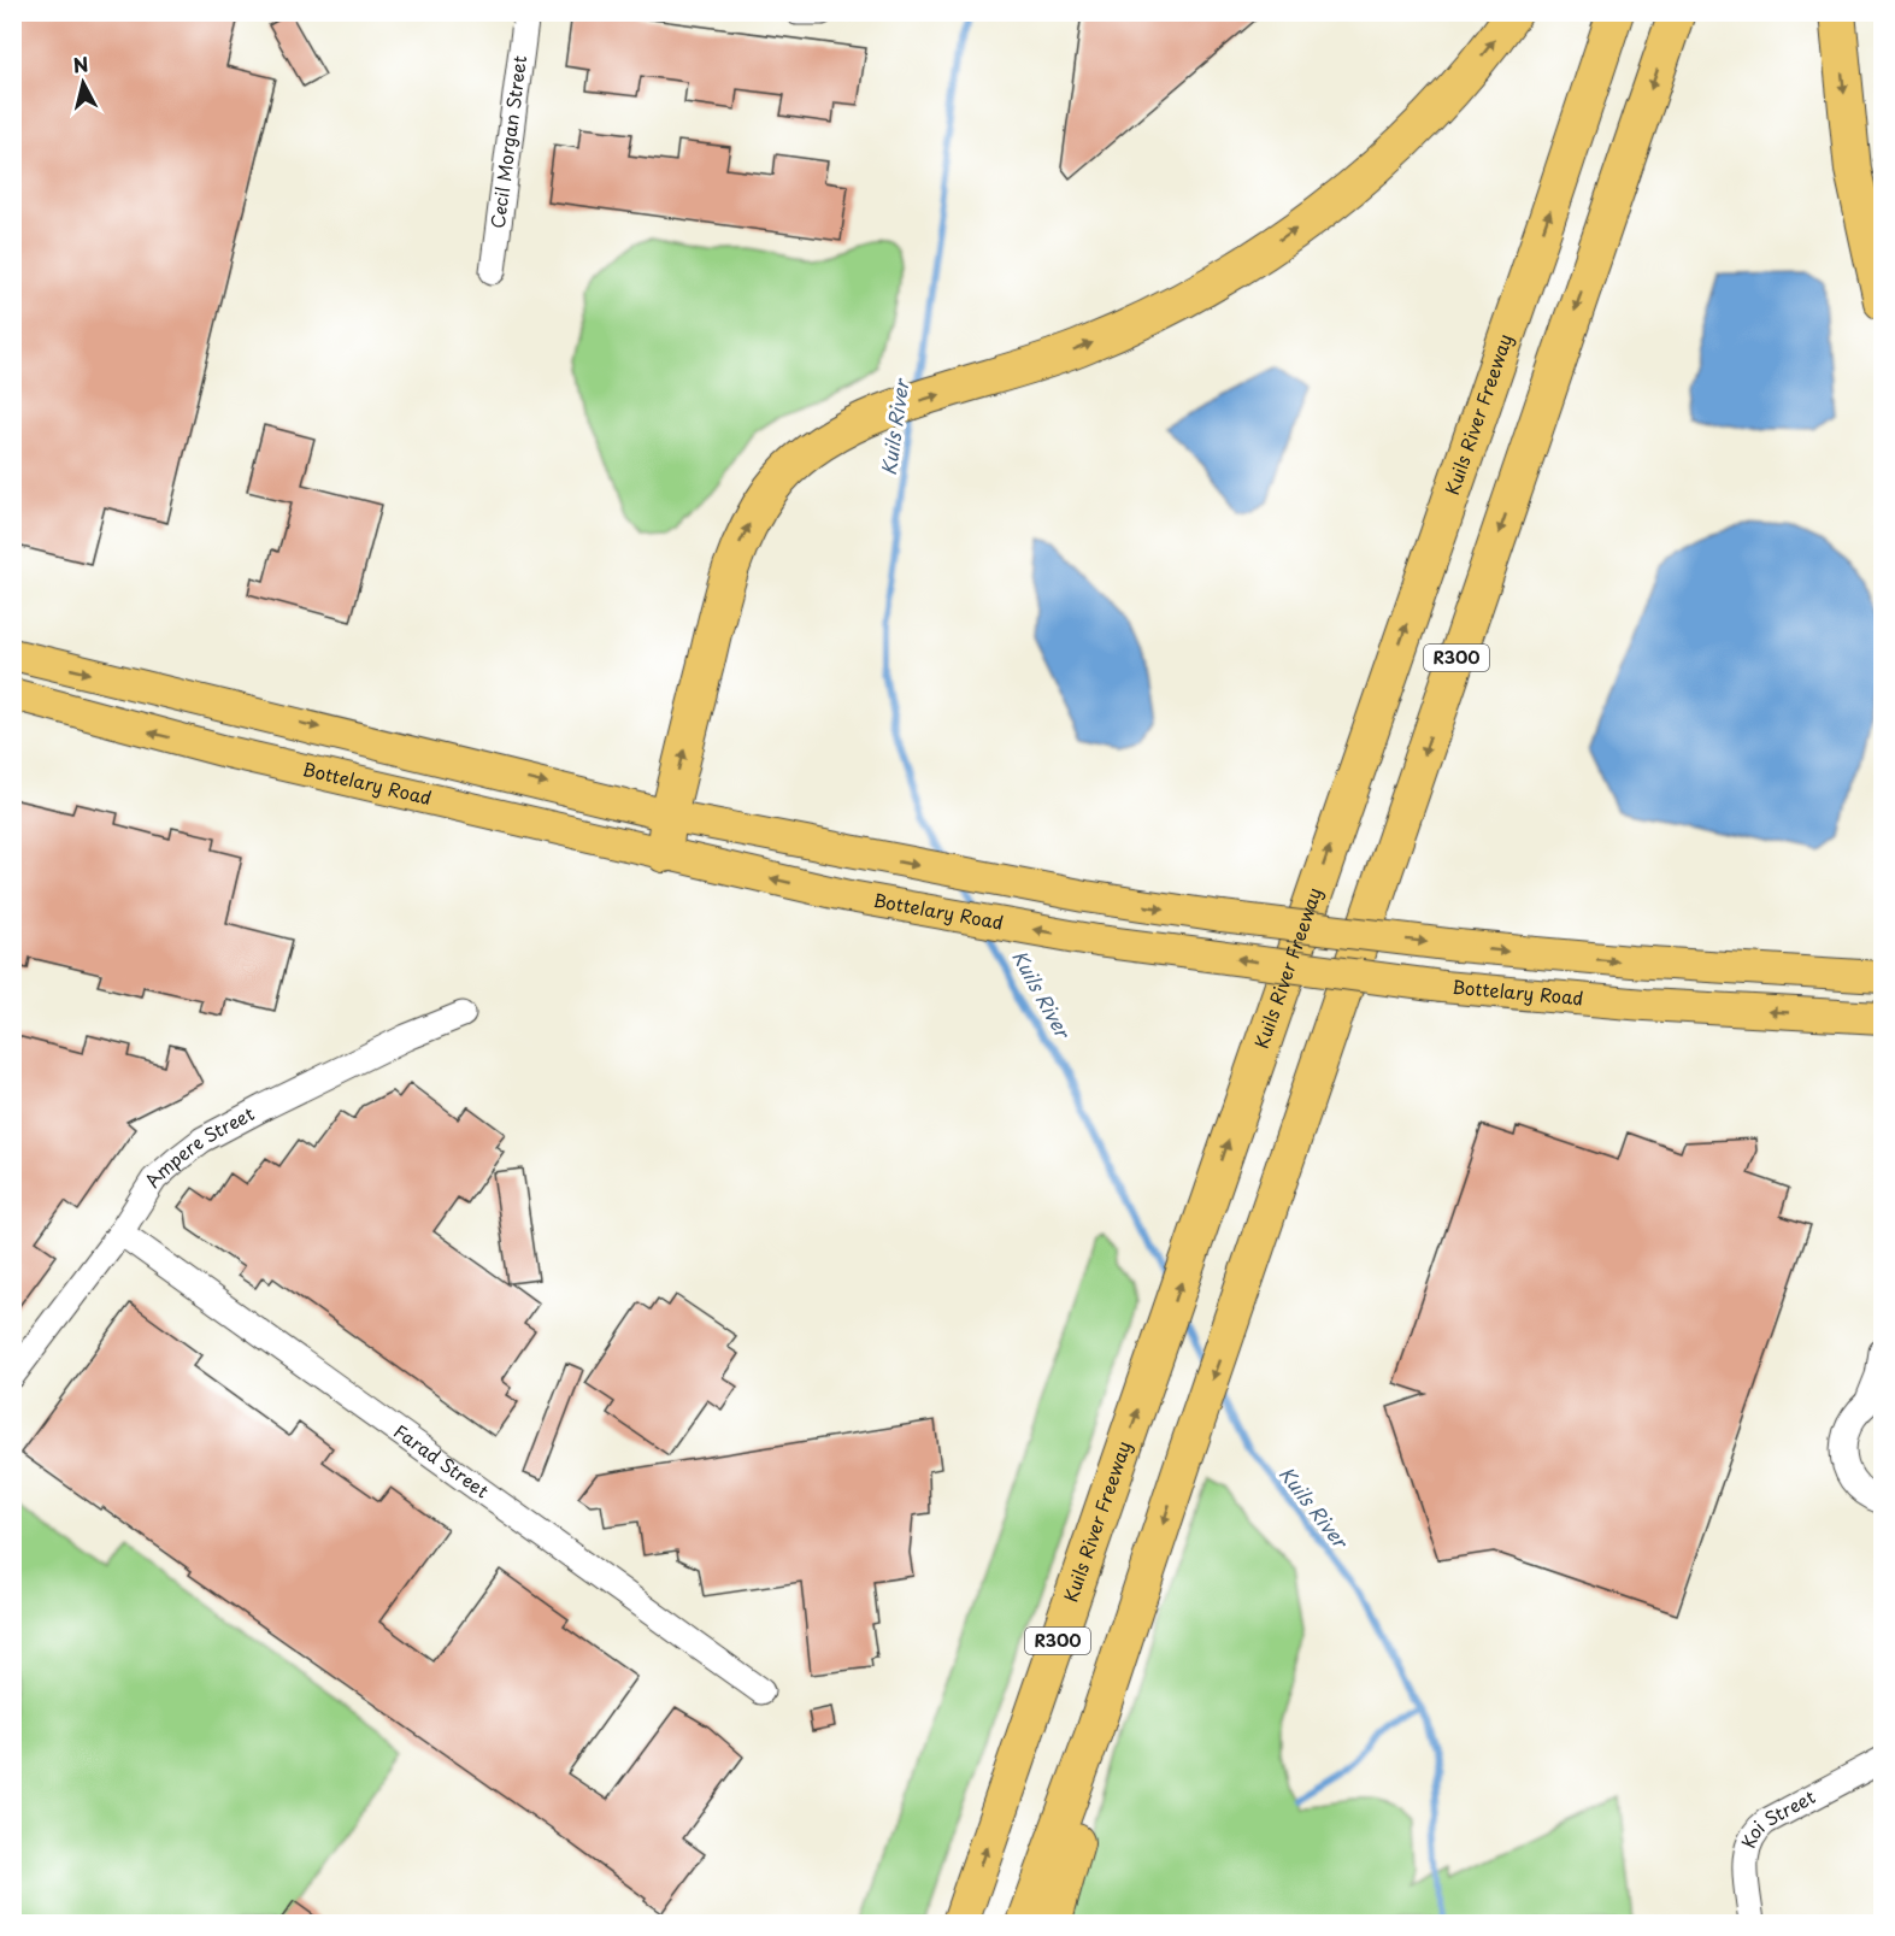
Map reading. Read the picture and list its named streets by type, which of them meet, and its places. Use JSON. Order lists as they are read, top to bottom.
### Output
{
  "streets": {
    "highway": ["Kuils River Freeway", "R300"],
    "main road": ["Bottelary Road"],
    "street": [
      "Cecil Morgan Street",
      "Ampere Street",
      "Farad Street",
      "Koi Street"
    ]
  },
  "crossings": [
    ["Ampere Street", "Farad Street"]
  ],
  "water": ["Kuils River"],
  "north": "top"
}
